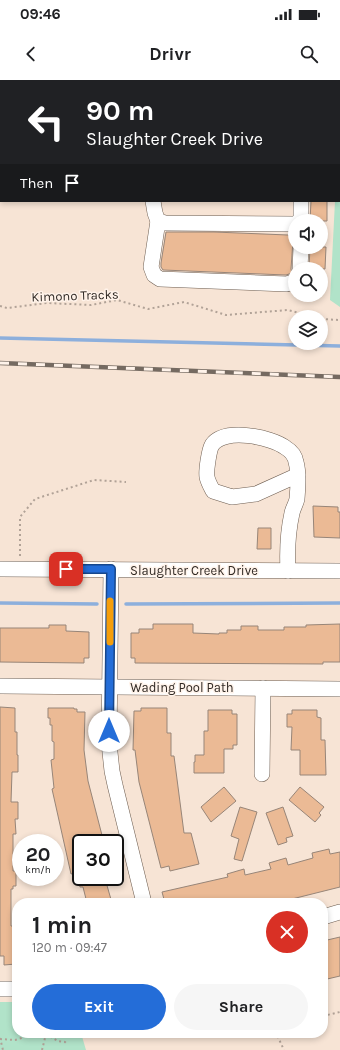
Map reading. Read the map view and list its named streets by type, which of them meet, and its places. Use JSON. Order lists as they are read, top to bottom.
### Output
{
  "streets": {
    "street": ["Slaughter Creek Drive", "Wading Pool Path"],
    "path": ["Kimono Tracks"]
  },
  "page": {
    "status": "09:46",
    "header": "Drivr",
    "turn": ["90 m", "Slaughter Creek Drive"],
    "then": "Then",
    "speed": "20 km/h",
    "limit": "30",
    "heading": ["1 min", "120 m · 09:47"],
    "buttons": ["Exit", "Share"]
  }
}
